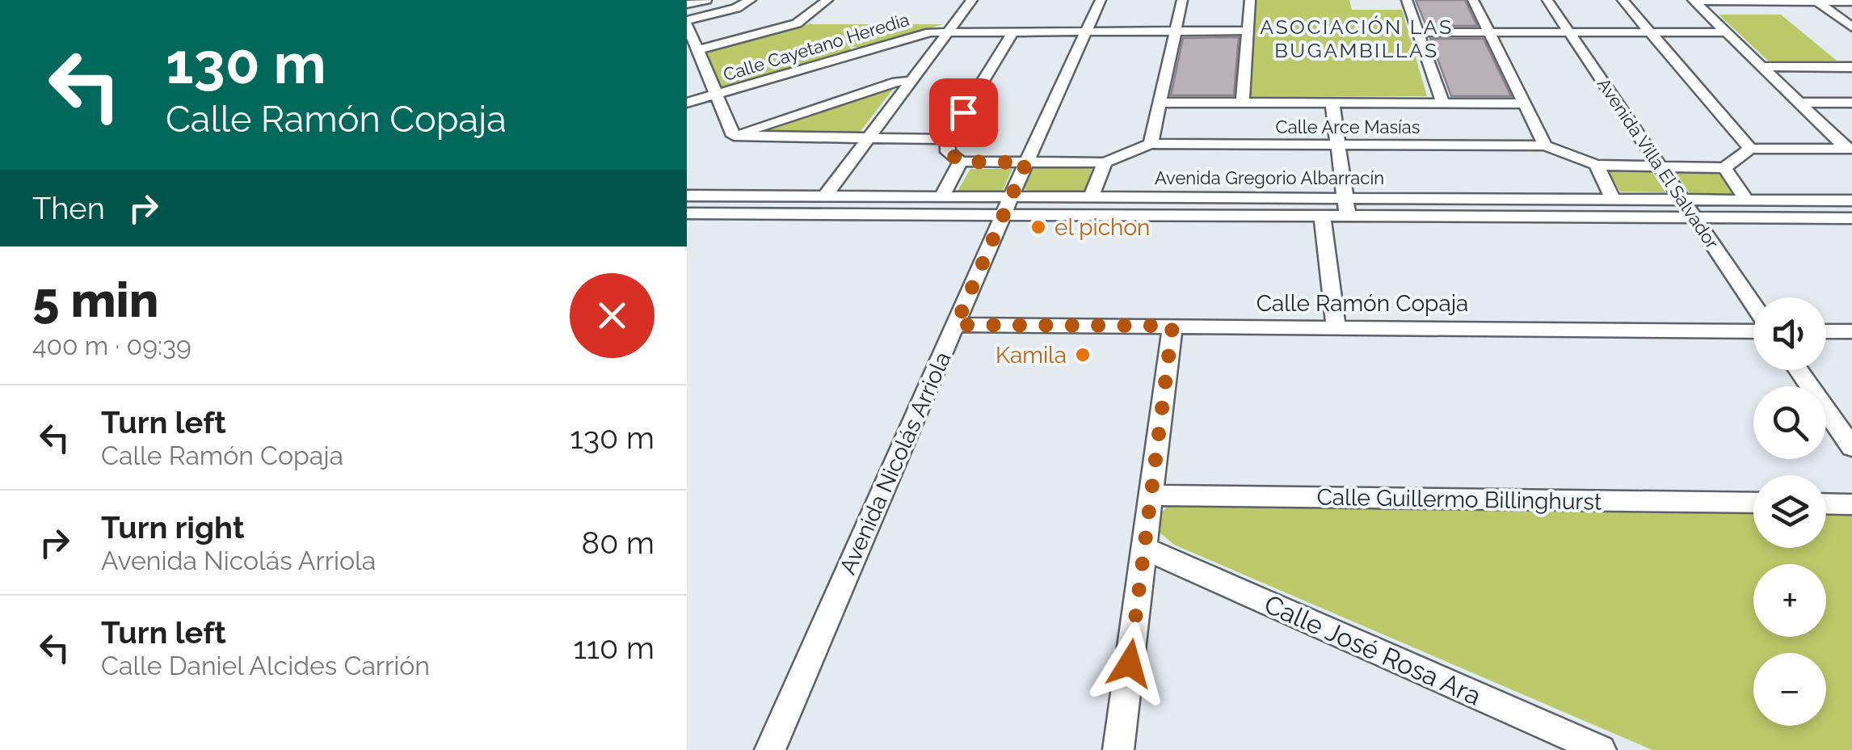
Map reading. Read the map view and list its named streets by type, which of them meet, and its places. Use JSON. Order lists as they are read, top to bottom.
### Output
{
  "streets": {
    "street": [
      "Calle Cayetano Heredia",
      "Calle Arce Masías",
      "Avenida Villa El Salvador",
      "Avenida Gregorio Albarracín",
      "Calle Ramón Copaja",
      "Avenida Nicolás Arriola",
      "Calle Guillermo Billinghurst",
      "Calle José Rosa Ara"
    ]
  },
  "crossings": [
    ["Calle Cayetano Heredia", "Avenida Nicolás Arriola"],
    ["Avenida Villa El Salvador", "Avenida Gregorio Albarracín"],
    ["Avenida Gregorio Albarracín", "Avenida Nicolás Arriola"],
    ["Calle Ramón Copaja", "Avenida Nicolás Arriola"]
  ],
  "districts": ["ASOCIACIÓN LAS BUGAMBILLAS"],
  "places": ["el pichon", "Kamila"],
  "page": {
    "turn": ["130 m", "Calle Ramón Copaja"],
    "then": "Then",
    "heading": ["5 min", "400 m · 09:39"],
    "map_buttons": ["+", "−"],
    "list": [
      {
        "name": "Turn left",
        "note": "Calle Ramón Copaja",
        "value": "130 m"
      },
      {
        "name": "Turn right",
        "note": "Avenida Nicolás Arriola",
        "value": "80 m"
      },
      {
        "name": "Turn left",
        "note": "Calle Daniel Alcides Carrión",
        "value": "110 m"
      }
    ]
  }
}
